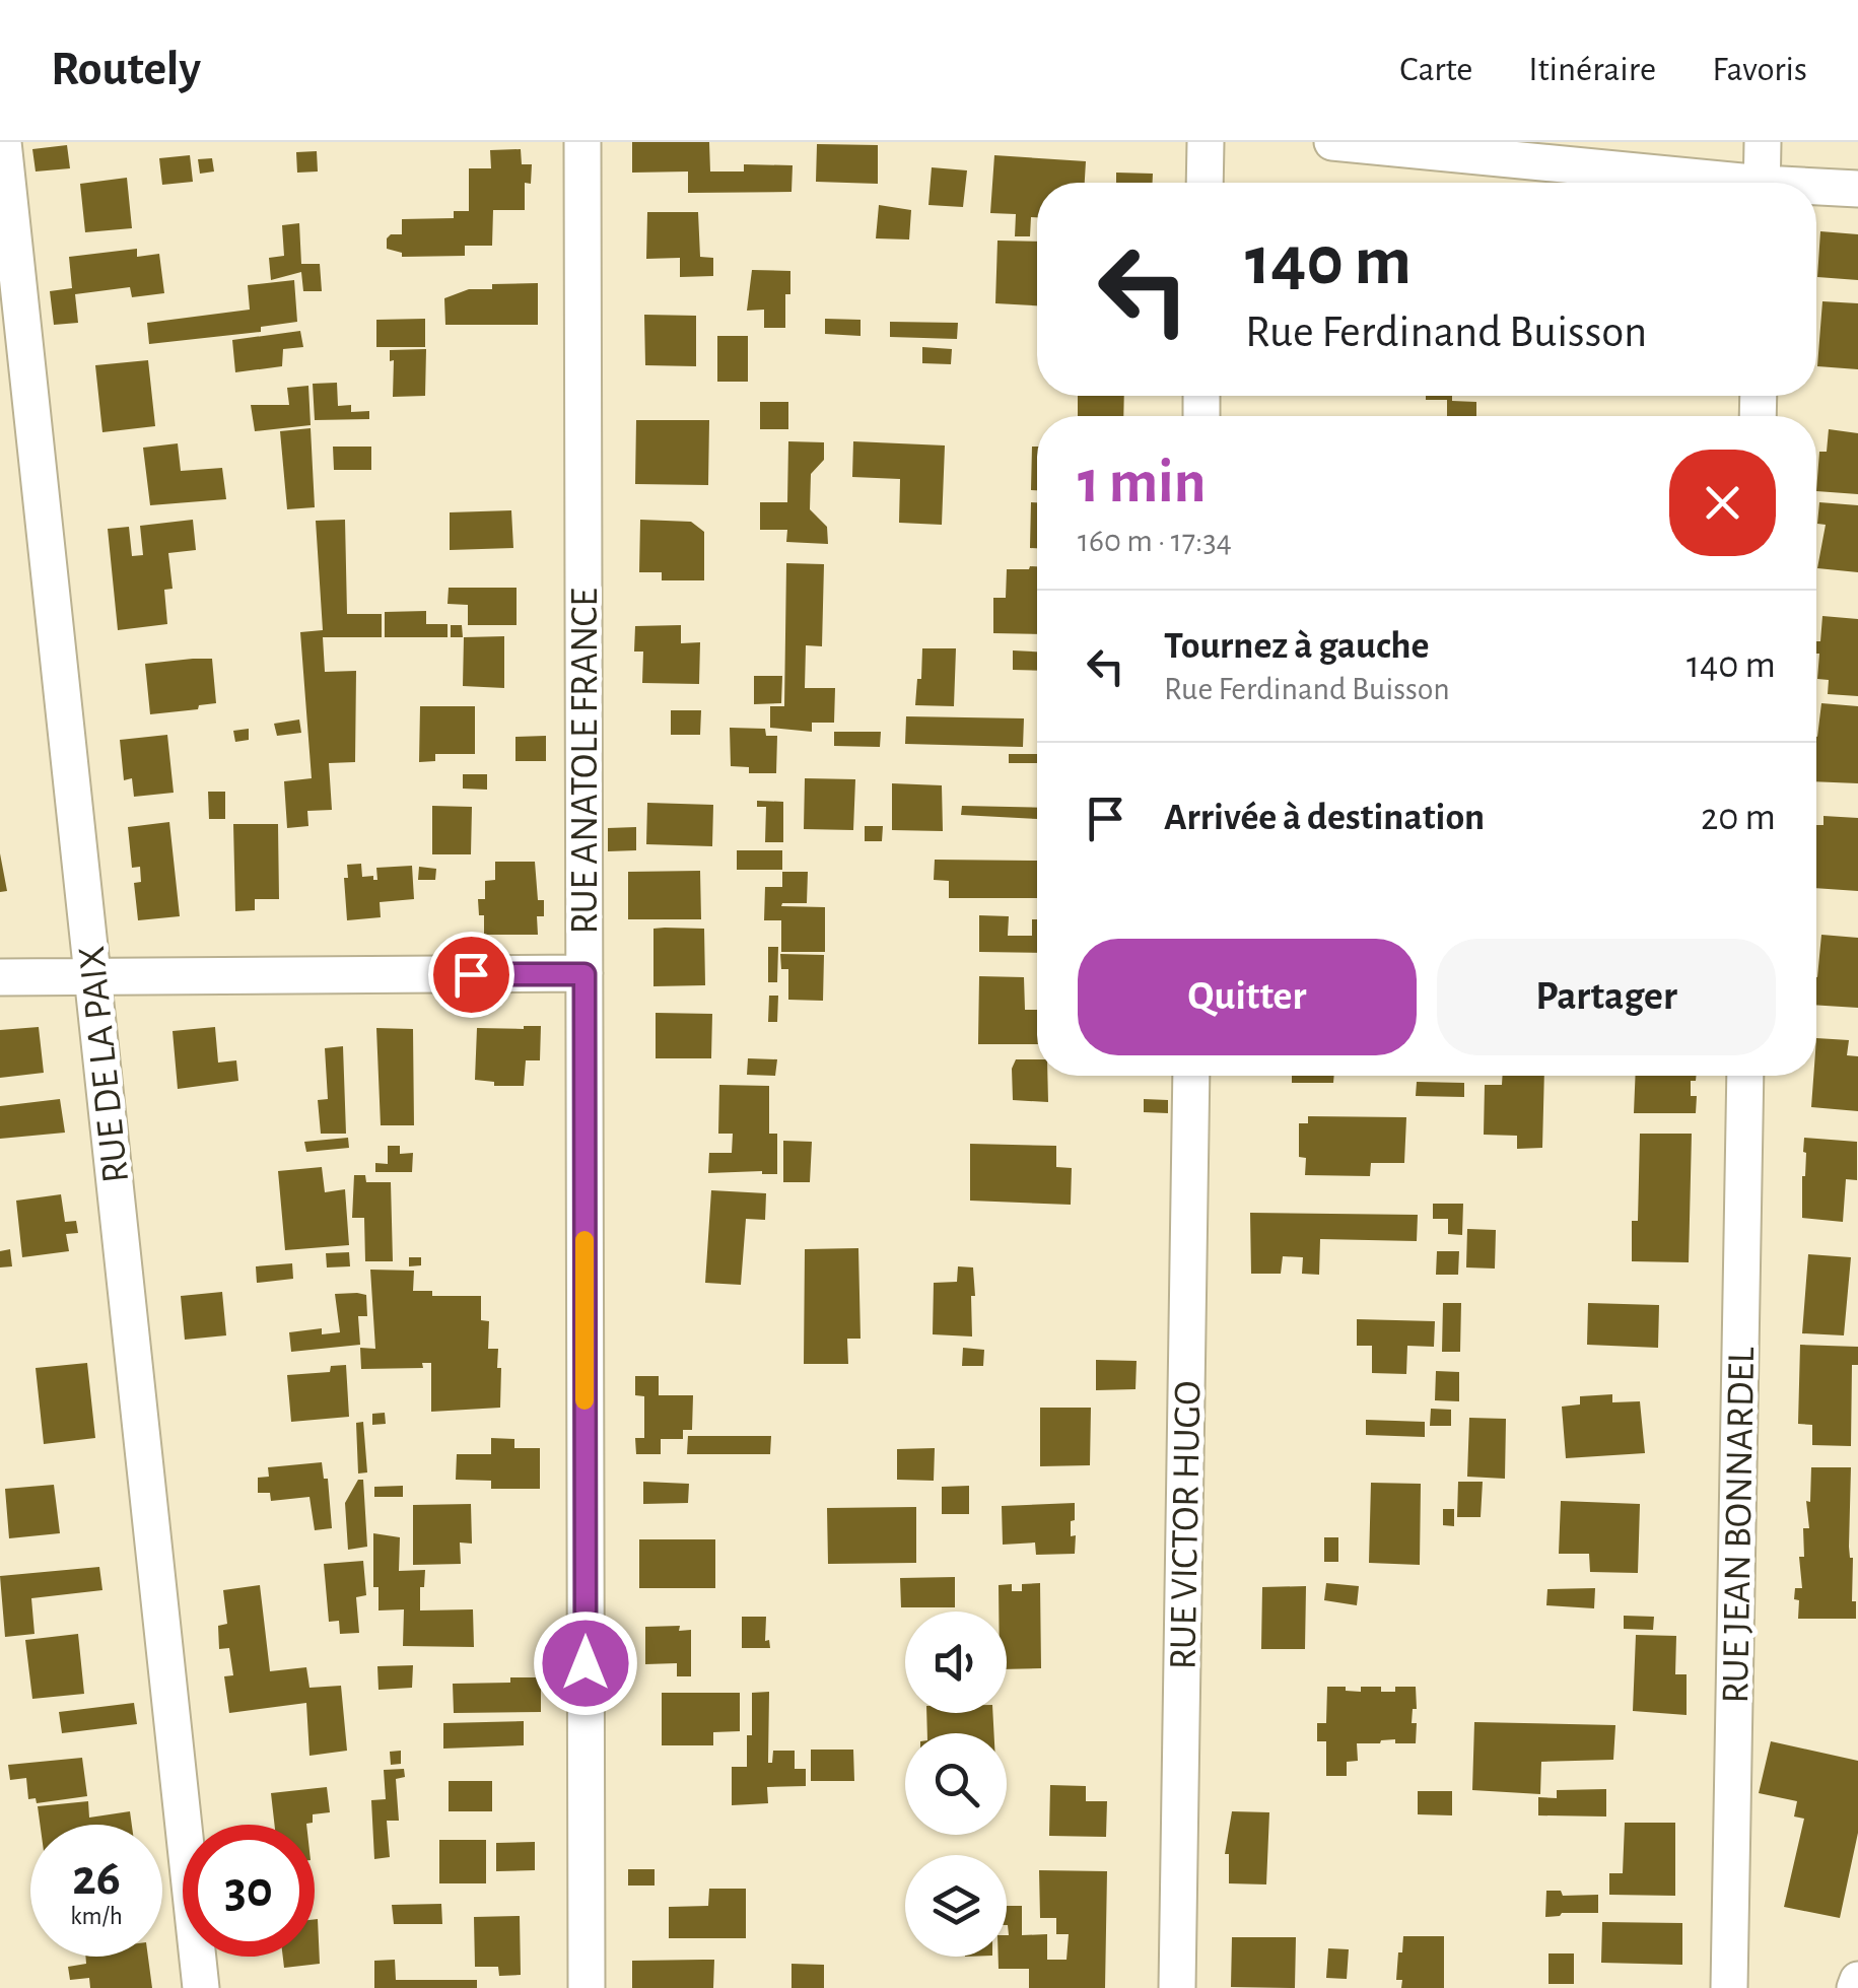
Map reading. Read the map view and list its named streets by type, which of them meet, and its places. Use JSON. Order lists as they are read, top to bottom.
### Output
{
  "streets": {
    "street": [
      "RUE ANATOLE FRANCE",
      "RUE DE LA PAIX",
      "RUE VICTOR HUGO",
      "RUE JEAN BONNARDEL"
    ]
  },
  "page": {
    "header": "Routely",
    "nav": ["Carte", "Itinéraire", "Favoris"],
    "turn": ["140 m", "Rue Ferdinand Buisson"],
    "heading": ["1 min", "160 m · 17:34"],
    "list": [
      {
        "name": "Tournez à gauche",
        "note": "Rue Ferdinand Buisson",
        "value": "140 m"
      },
      {
        "name": "Arrivée à destination",
        "value": "20 m"
      }
    ],
    "buttons": ["Quitter", "Partager"],
    "speed": "26 km/h",
    "limit": "30"
  }
}
